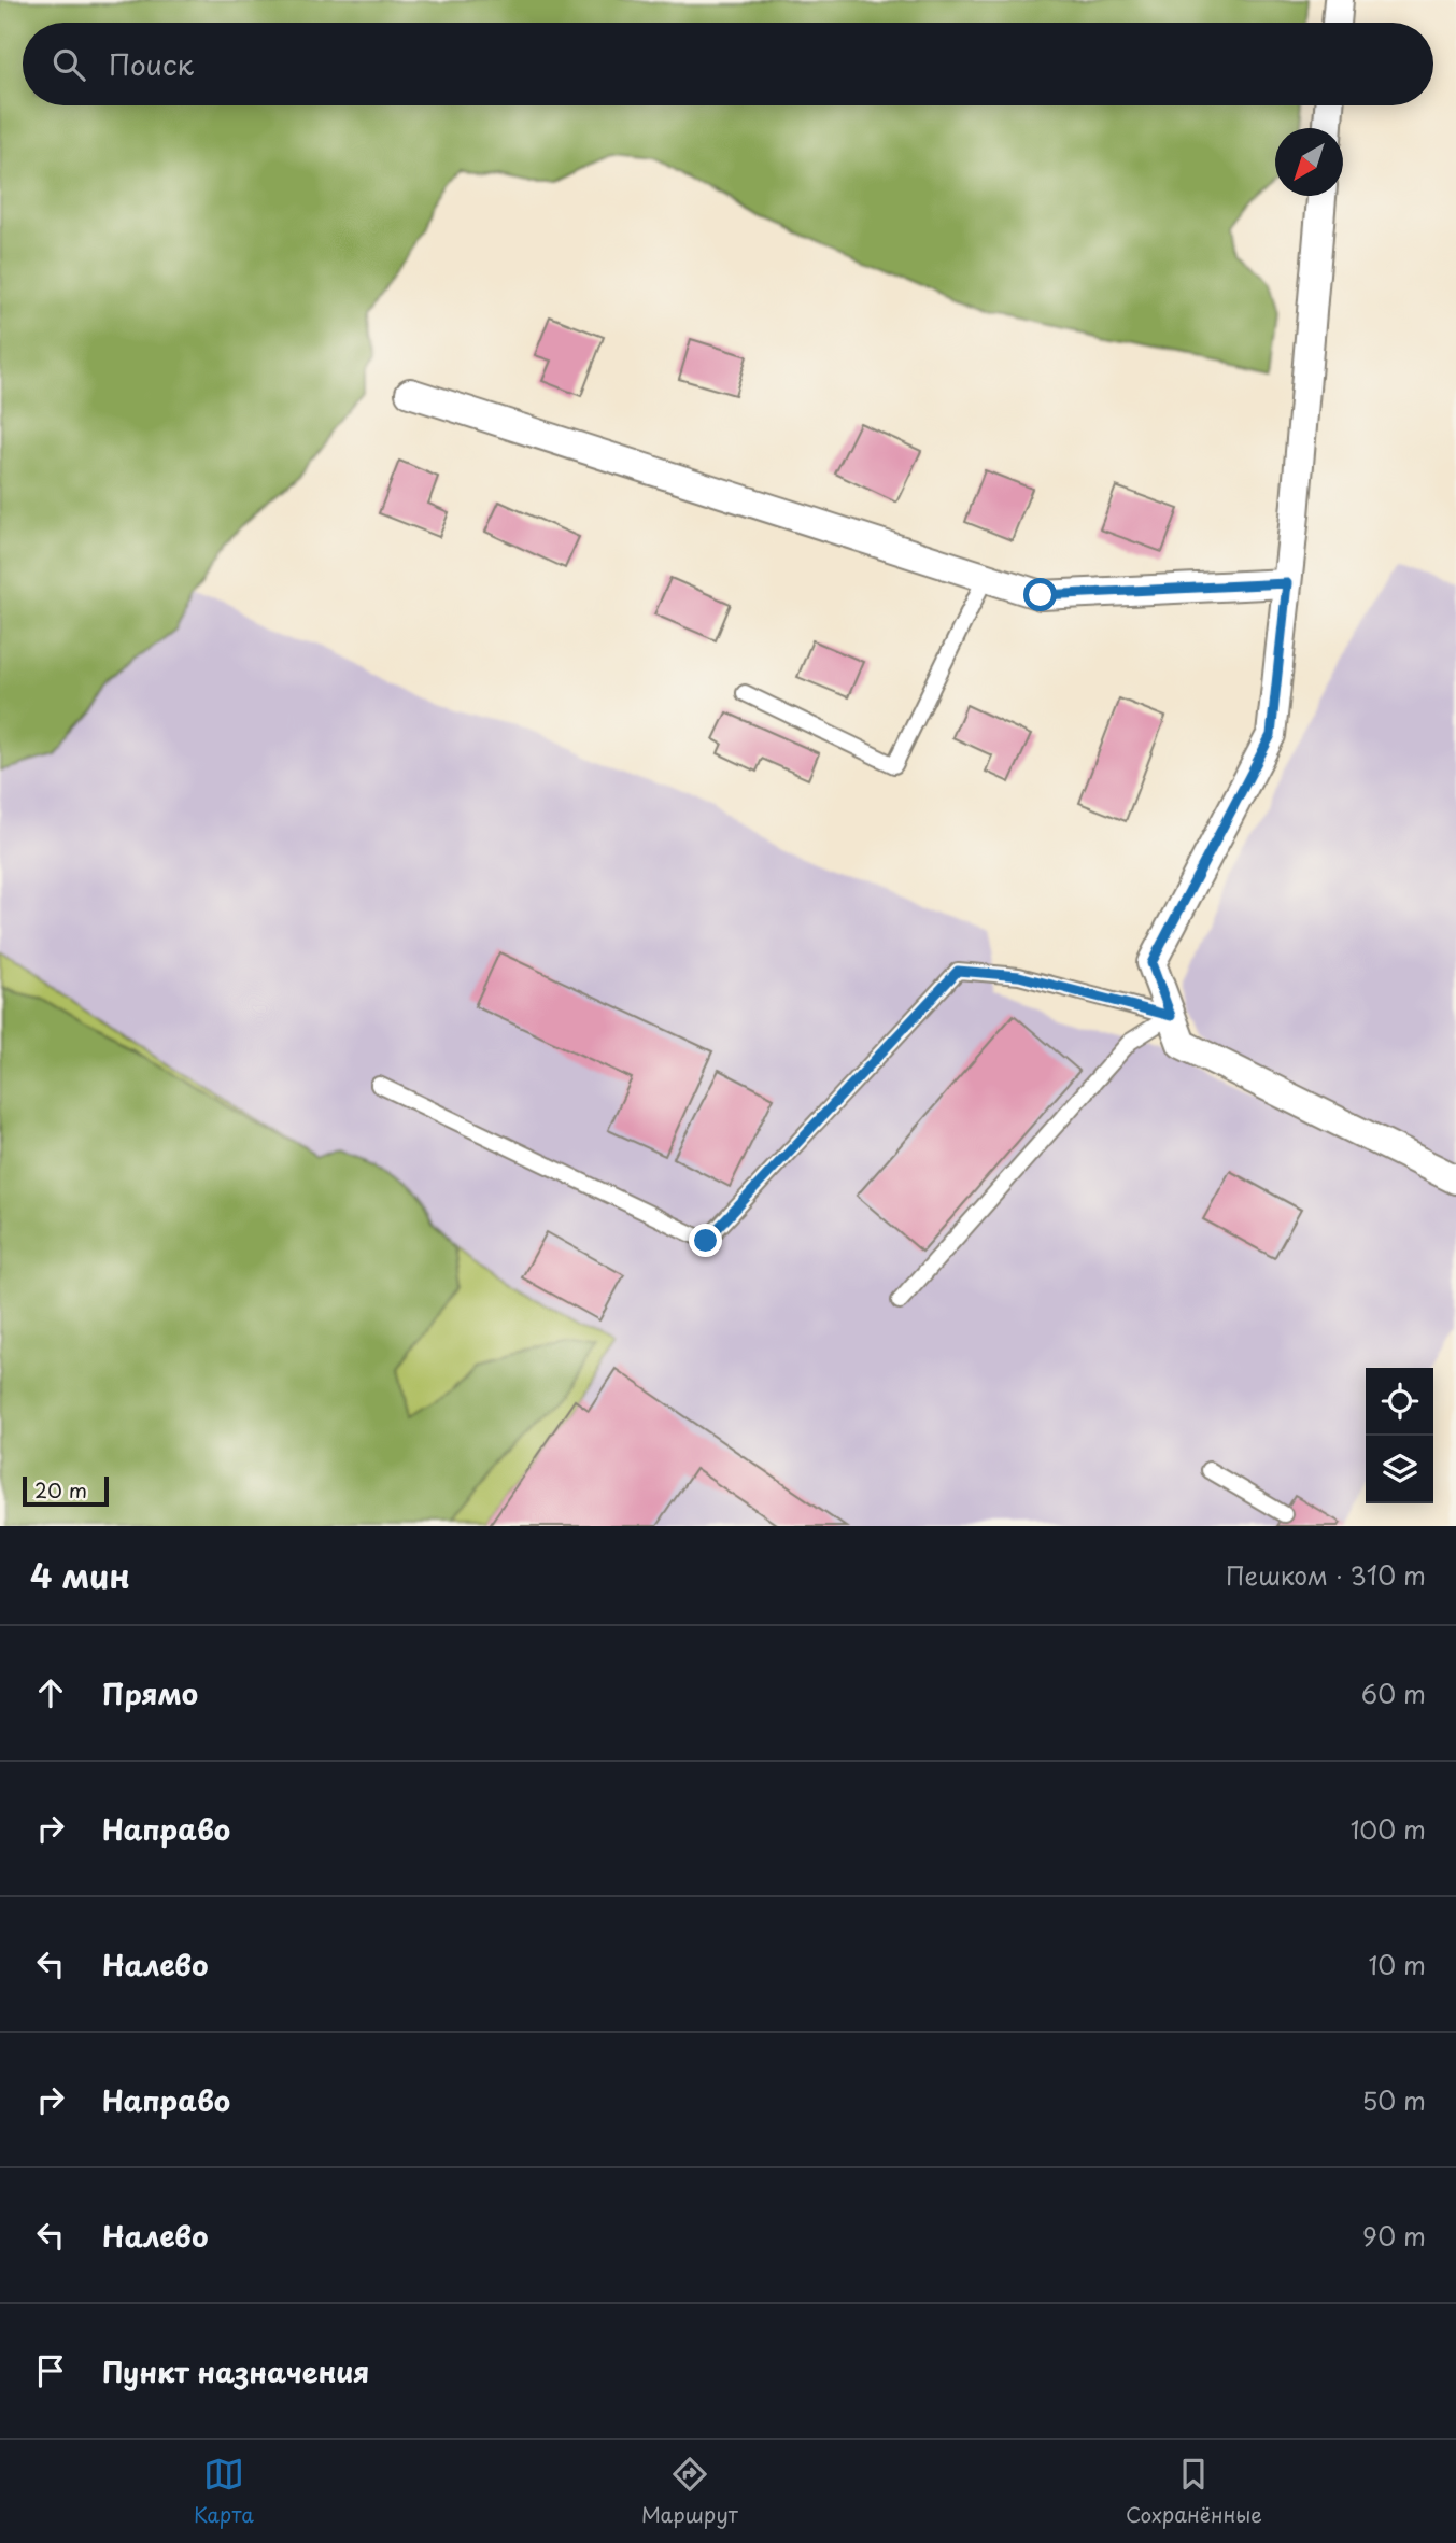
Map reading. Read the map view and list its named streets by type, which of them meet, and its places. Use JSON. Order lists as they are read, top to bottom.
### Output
{
  "scale_bar": "20 m",
  "north": "bottom left",
  "page": {
    "search": "Поиск",
    "scale": "20 m",
    "heading": ["4 мин", "Пешком · 310 m"],
    "list": [
      ["Прямо", "60 m"],
      ["Направо", "100 m"],
      ["Налево", "10 m"],
      ["Направо", "50 m"],
      ["Налево", "90 m"],
      "Пункт назначения"
    ],
    "nav": ["Карта", "Маршрут", "Сохранённые"]
  }
}
